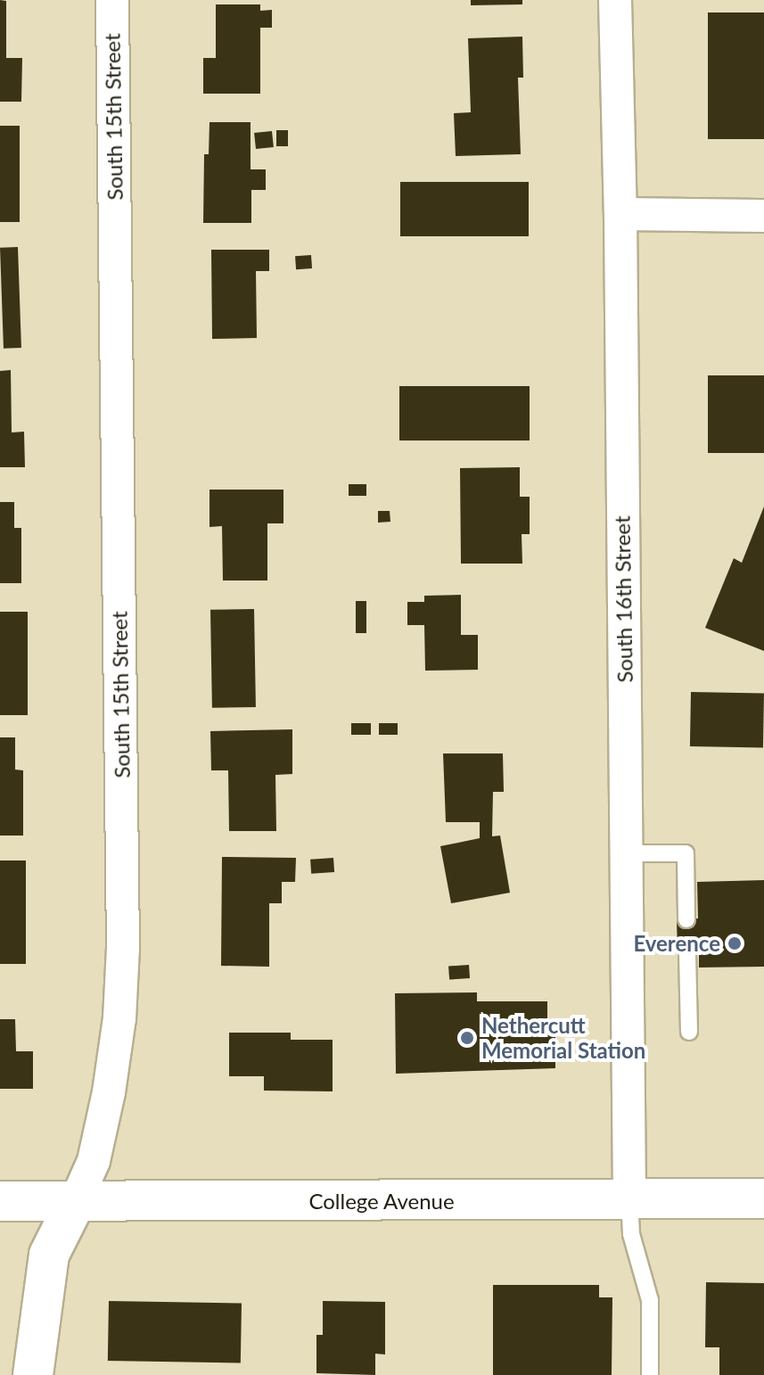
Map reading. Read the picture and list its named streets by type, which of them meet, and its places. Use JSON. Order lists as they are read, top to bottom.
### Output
{
  "streets": {
    "main road": ["South 15th Street", "College Avenue"],
    "street": ["South 16th Street"]
  },
  "crossings": [
    ["South 15th Street", "College Avenue"],
    ["South 16th Street", "College Avenue"]
  ],
  "places": ["Everence", "Nethercutt Memorial Station"]
}
